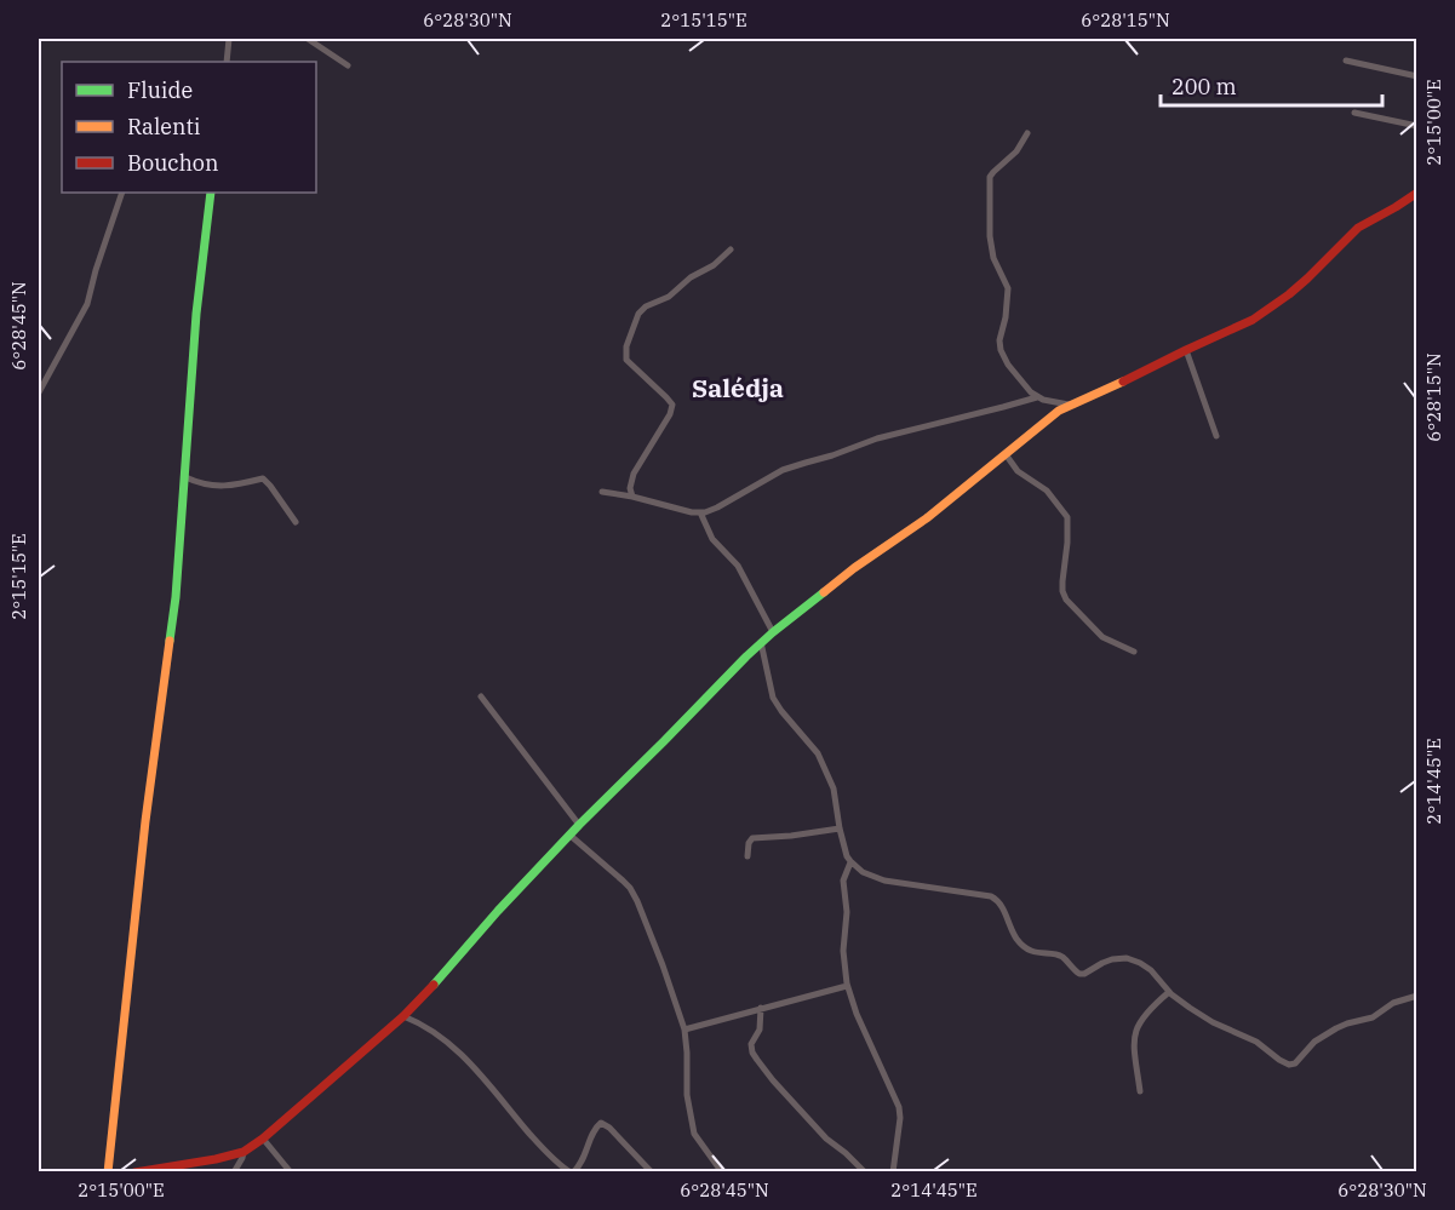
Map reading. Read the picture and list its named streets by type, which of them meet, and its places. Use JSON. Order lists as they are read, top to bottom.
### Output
{
  "districts": ["Salédja"],
  "legend": ["Fluide", "Ralenti", "Bouchon"],
  "scale_bar": "200 m",
  "coordinates": [
    "6°28'30\"N",
    "2°15'15\"E",
    "6°28'15\"N",
    "2°15'00\"E",
    "6°28'45\"N",
    "2°14'45\"E"
  ]
}
